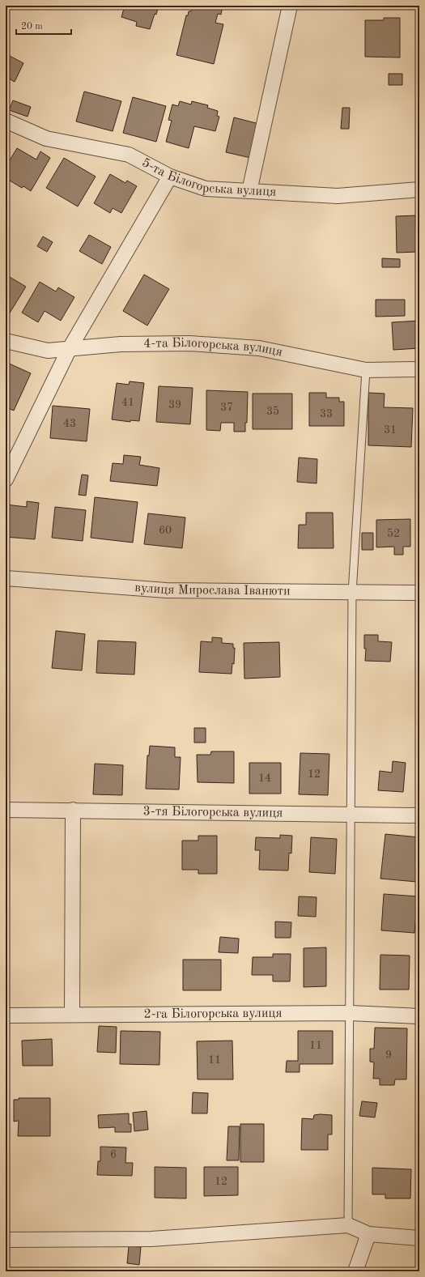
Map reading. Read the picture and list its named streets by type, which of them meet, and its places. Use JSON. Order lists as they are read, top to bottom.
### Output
{
  "streets": {
    "street": [
      "5-та Білогорська вулиця",
      "4-та Білогорська вулиця",
      "вулиця Мирослава Іванюти",
      "3-тя Білогорська вулиця",
      "2-га Білогорська вулиця"
    ]
  },
  "house_numbers": [
    "41",
    "39",
    "37",
    "35",
    "33",
    "43",
    "31",
    "60",
    "52",
    "12",
    "14",
    "11",
    "9",
    "11",
    "6",
    "12"
  ],
  "scale_bar": "20 m"
}
